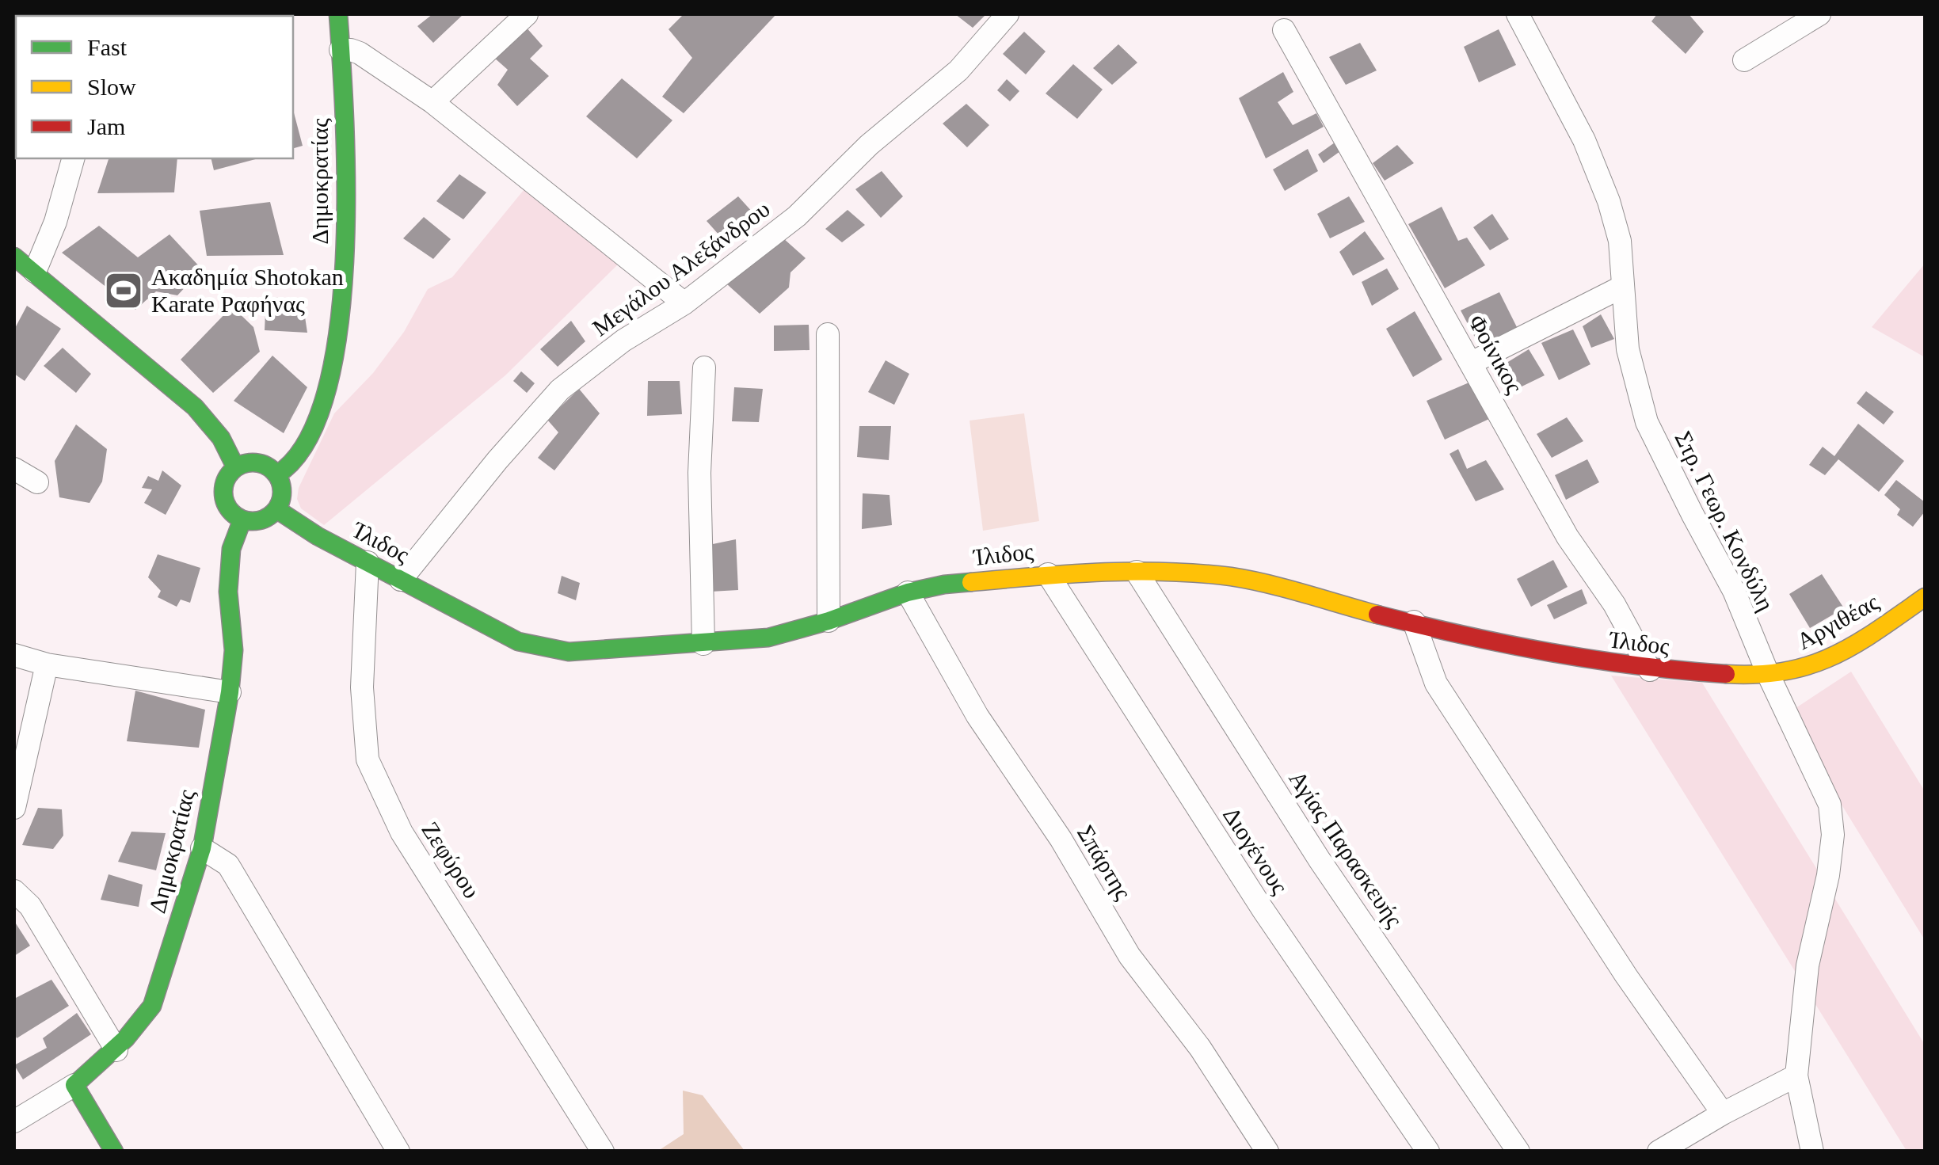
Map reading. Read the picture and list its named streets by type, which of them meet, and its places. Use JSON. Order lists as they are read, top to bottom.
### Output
{
  "streets": {
    "street": [
      "Δημοκρατίας",
      "Μεγάλου Αλεξάνδρου",
      "Φοίνικος",
      "Στρ. Γεωρ. Κονδύλη",
      "Ίλιδος",
      "Αργιθέας",
      "Αγίας Παρασκευής",
      "Διογένους",
      "Ζεφύρου",
      "Σπάρτης"
    ]
  },
  "crossings": [
    ["Δημοκρατίας", "Ίλιδος"],
    ["Μεγάλου Αλεξάνδρου", "Ίλιδος"],
    ["Φοίνικος", "Ίλιδος"],
    ["Στρ. Γεωρ. Κονδύλη", "Ίλιδος"],
    ["Στρ. Γεωρ. Κονδύλη", "Αργιθέας"],
    ["Ίλιδος", "Αργιθέας"],
    ["Ίλιδος", "Αγίας Παρασκευής"],
    ["Ίλιδος", "Διογένους"],
    ["Ίλιδος", "Ζεφύρου"],
    ["Ίλιδος", "Σπάρτης"]
  ],
  "places": {
    "sports": ["Ακαδημία Shotokan Karate Ραφήνας"]
  },
  "legend": ["Fast", "Slow", "Jam"]
}
